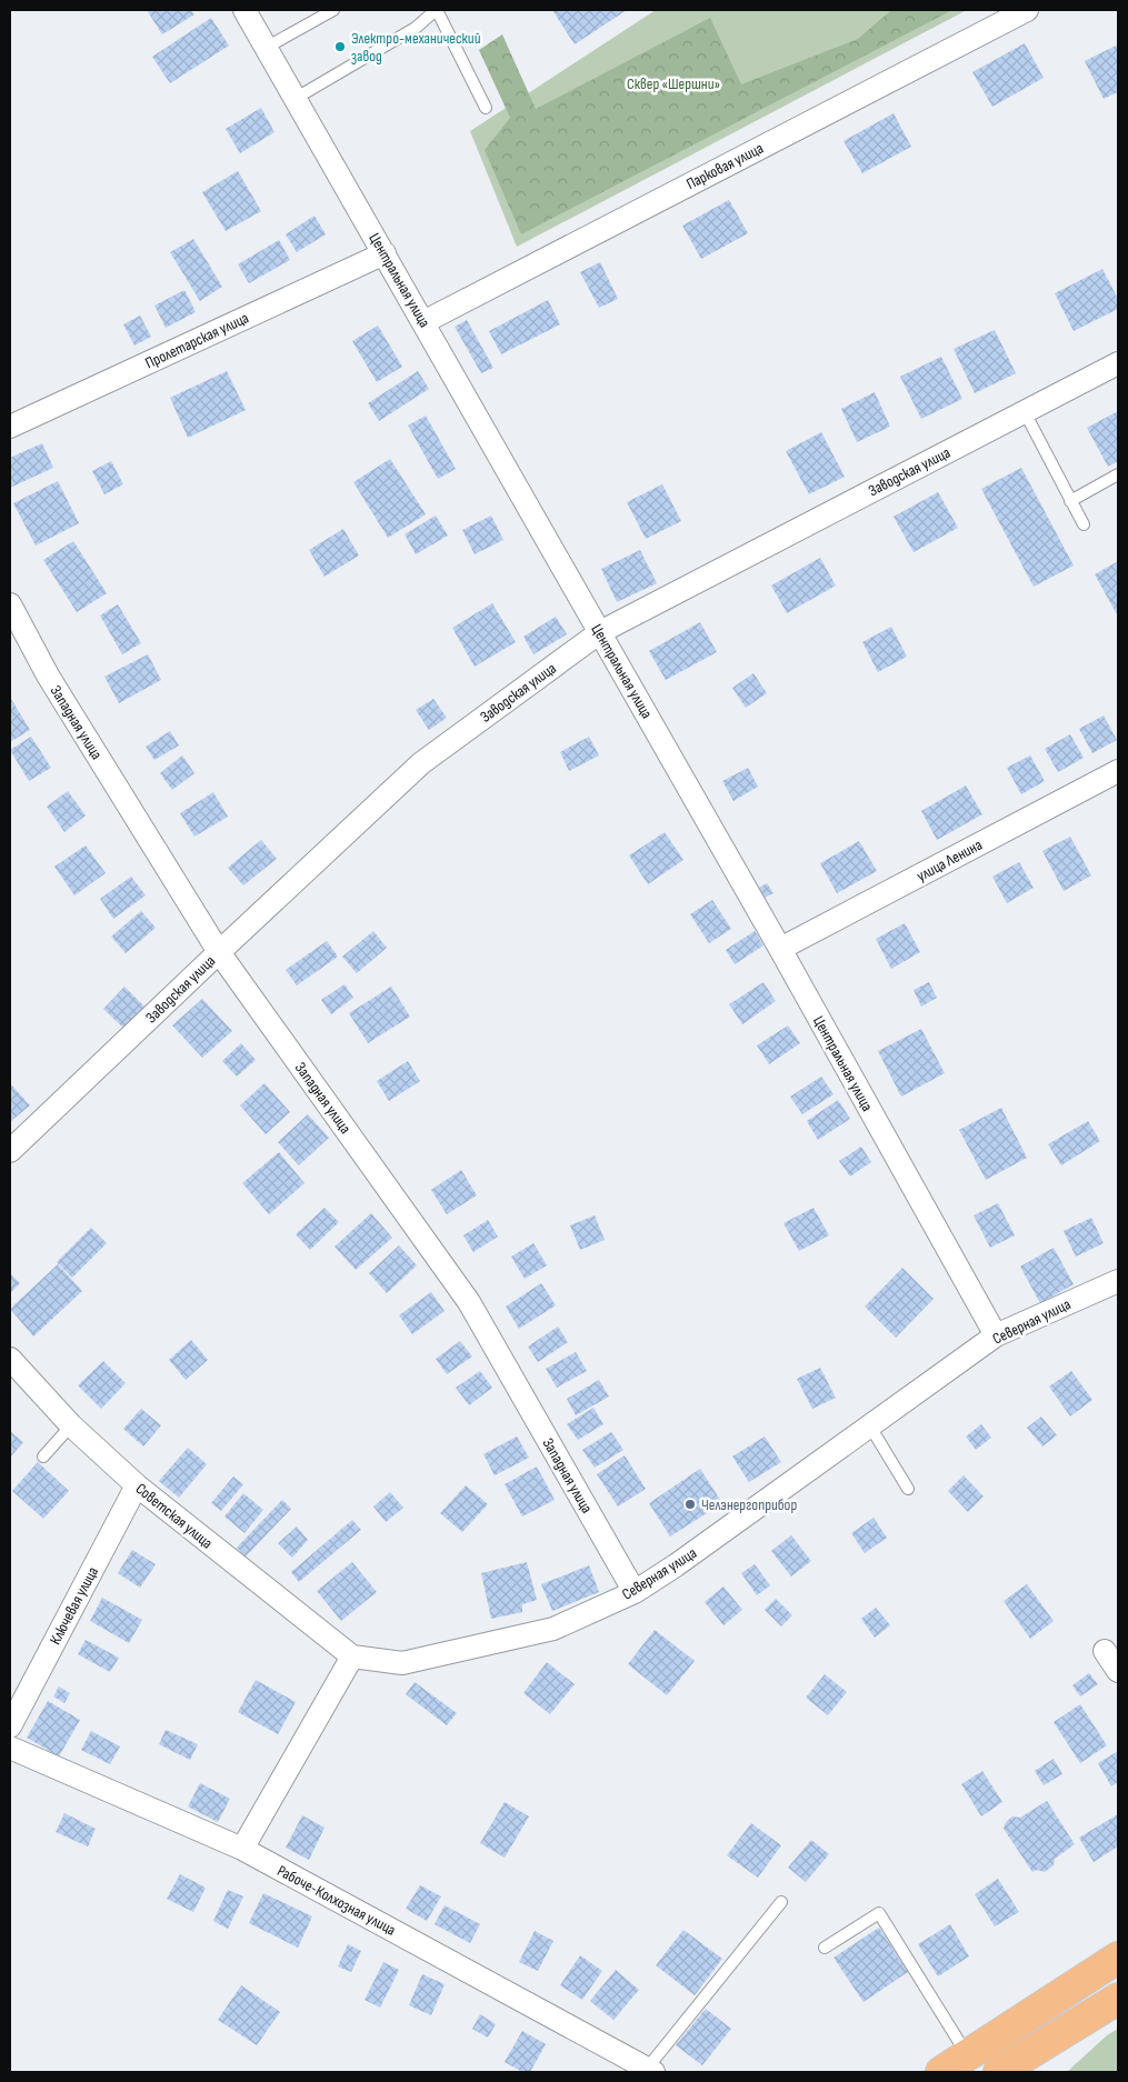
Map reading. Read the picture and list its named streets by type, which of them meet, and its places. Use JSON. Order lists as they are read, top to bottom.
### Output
{
  "streets": {
    "street": [
      "Парковая улица",
      "Центральная улица",
      "Пролетарская улица",
      "Заводская улица",
      "Западная улица",
      "улица Ленина",
      "Северная улица",
      "Советская улица",
      "Ключевая улица",
      "Рабоче-Колхозная улица"
    ]
  },
  "crossings": [
    ["Парковая улица", "Центральная улица"],
    ["Центральная улица", "Пролетарская улица"],
    ["Центральная улица", "Заводская улица"],
    ["Центральная улица", "улица Ленина"],
    ["Центральная улица", "Северная улица"],
    ["Заводская улица", "Западная улица"],
    ["Западная улица", "Северная улица"],
    ["Северная улица", "Советская улица"],
    ["Советская улица", "Ключевая улица"]
  ],
  "parks": ["Сквер «Шершни»"],
  "places": ["Электро-механический завод", "Челэнергоприбор"]
}
